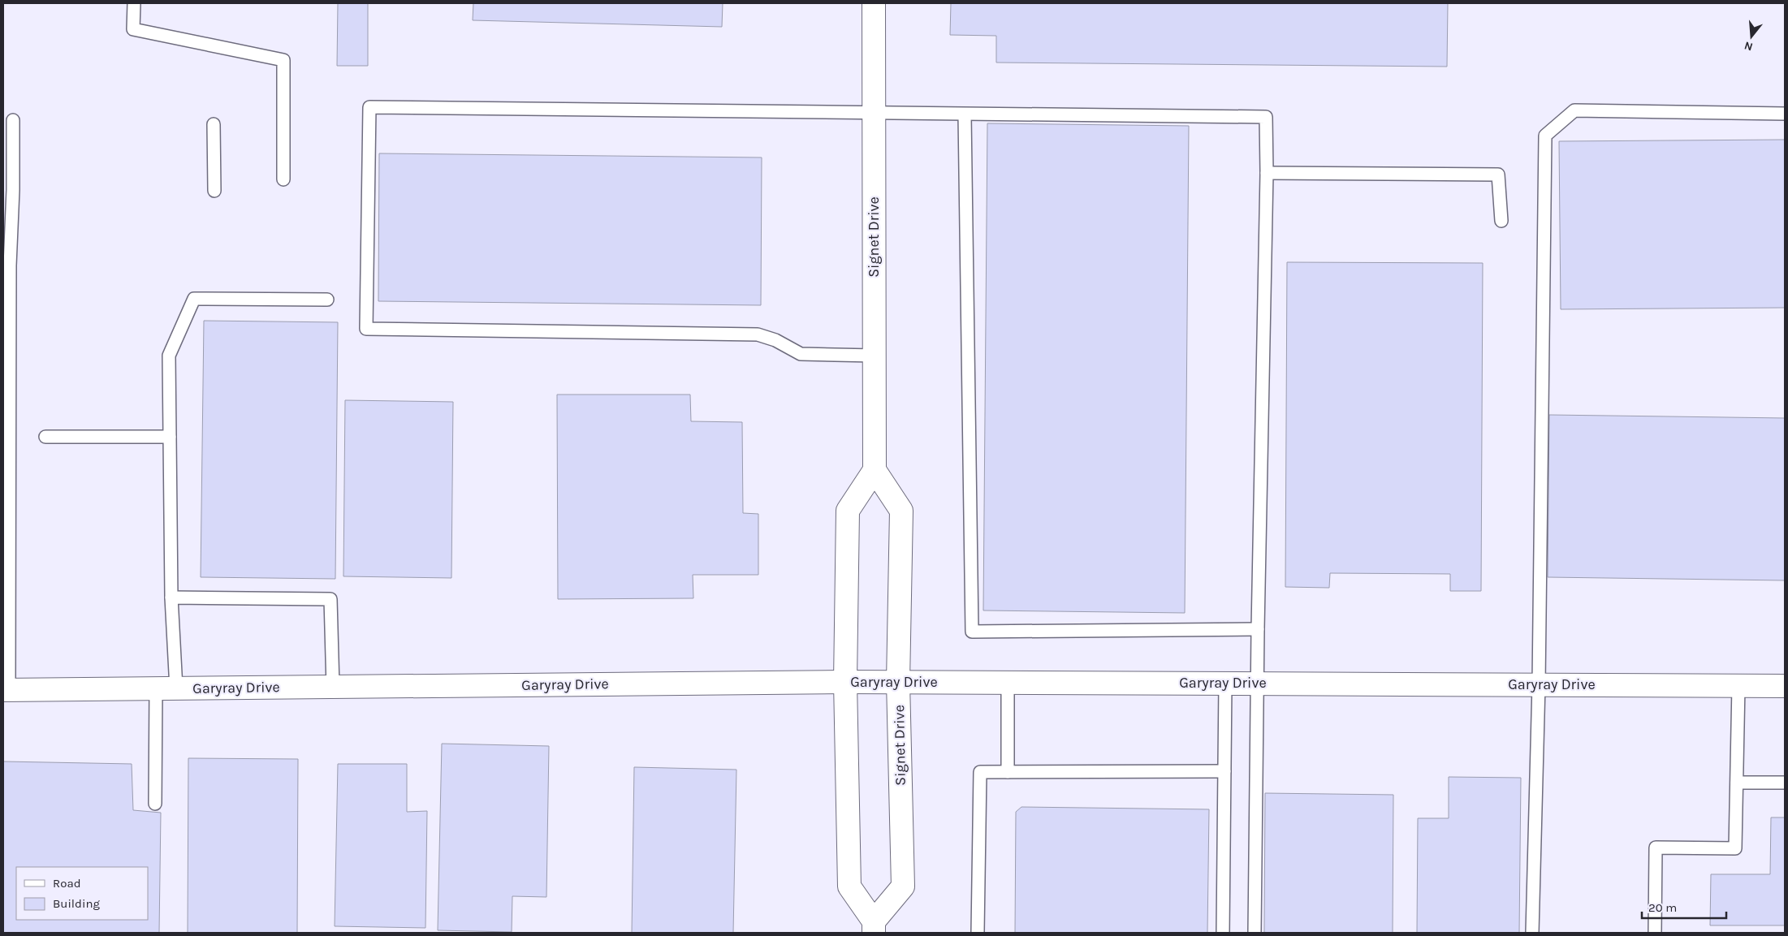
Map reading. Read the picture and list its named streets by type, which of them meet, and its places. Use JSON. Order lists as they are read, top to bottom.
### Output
{
  "streets": {
    "street": ["Signet Drive", "Garyray Drive"]
  },
  "crossings": [
    ["Signet Drive", "Garyray Drive"]
  ],
  "legend": ["Road", "Building"],
  "scale_bar": "20 m",
  "north": "bottom"
}
